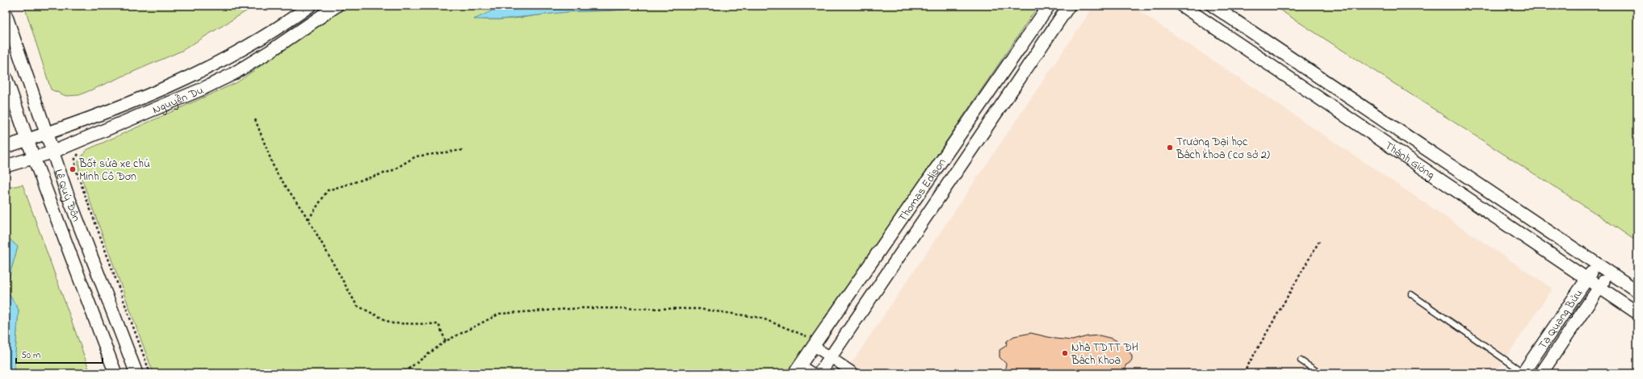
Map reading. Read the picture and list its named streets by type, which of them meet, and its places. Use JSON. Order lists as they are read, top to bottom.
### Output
{
  "streets": {
    "street": [
      "Nguyễn Du",
      "Thánh Gióng",
      "Thomas Edison",
      "Lê Quý Đôn",
      "Tạ Quang Bửu"
    ]
  },
  "crossings": [
    ["Nguyễn Du", "Lê Quý Đôn"],
    ["Thánh Gióng", "Tạ Quang Bửu"]
  ],
  "places": ["Trường Đại học Bách khoa (cơ sở 2)", "Bốt sửa xe chú Minh Cô Đơn", "Nhà TDTT ĐH Bách Khoa"],
  "scale_bar": "50 m"
}
